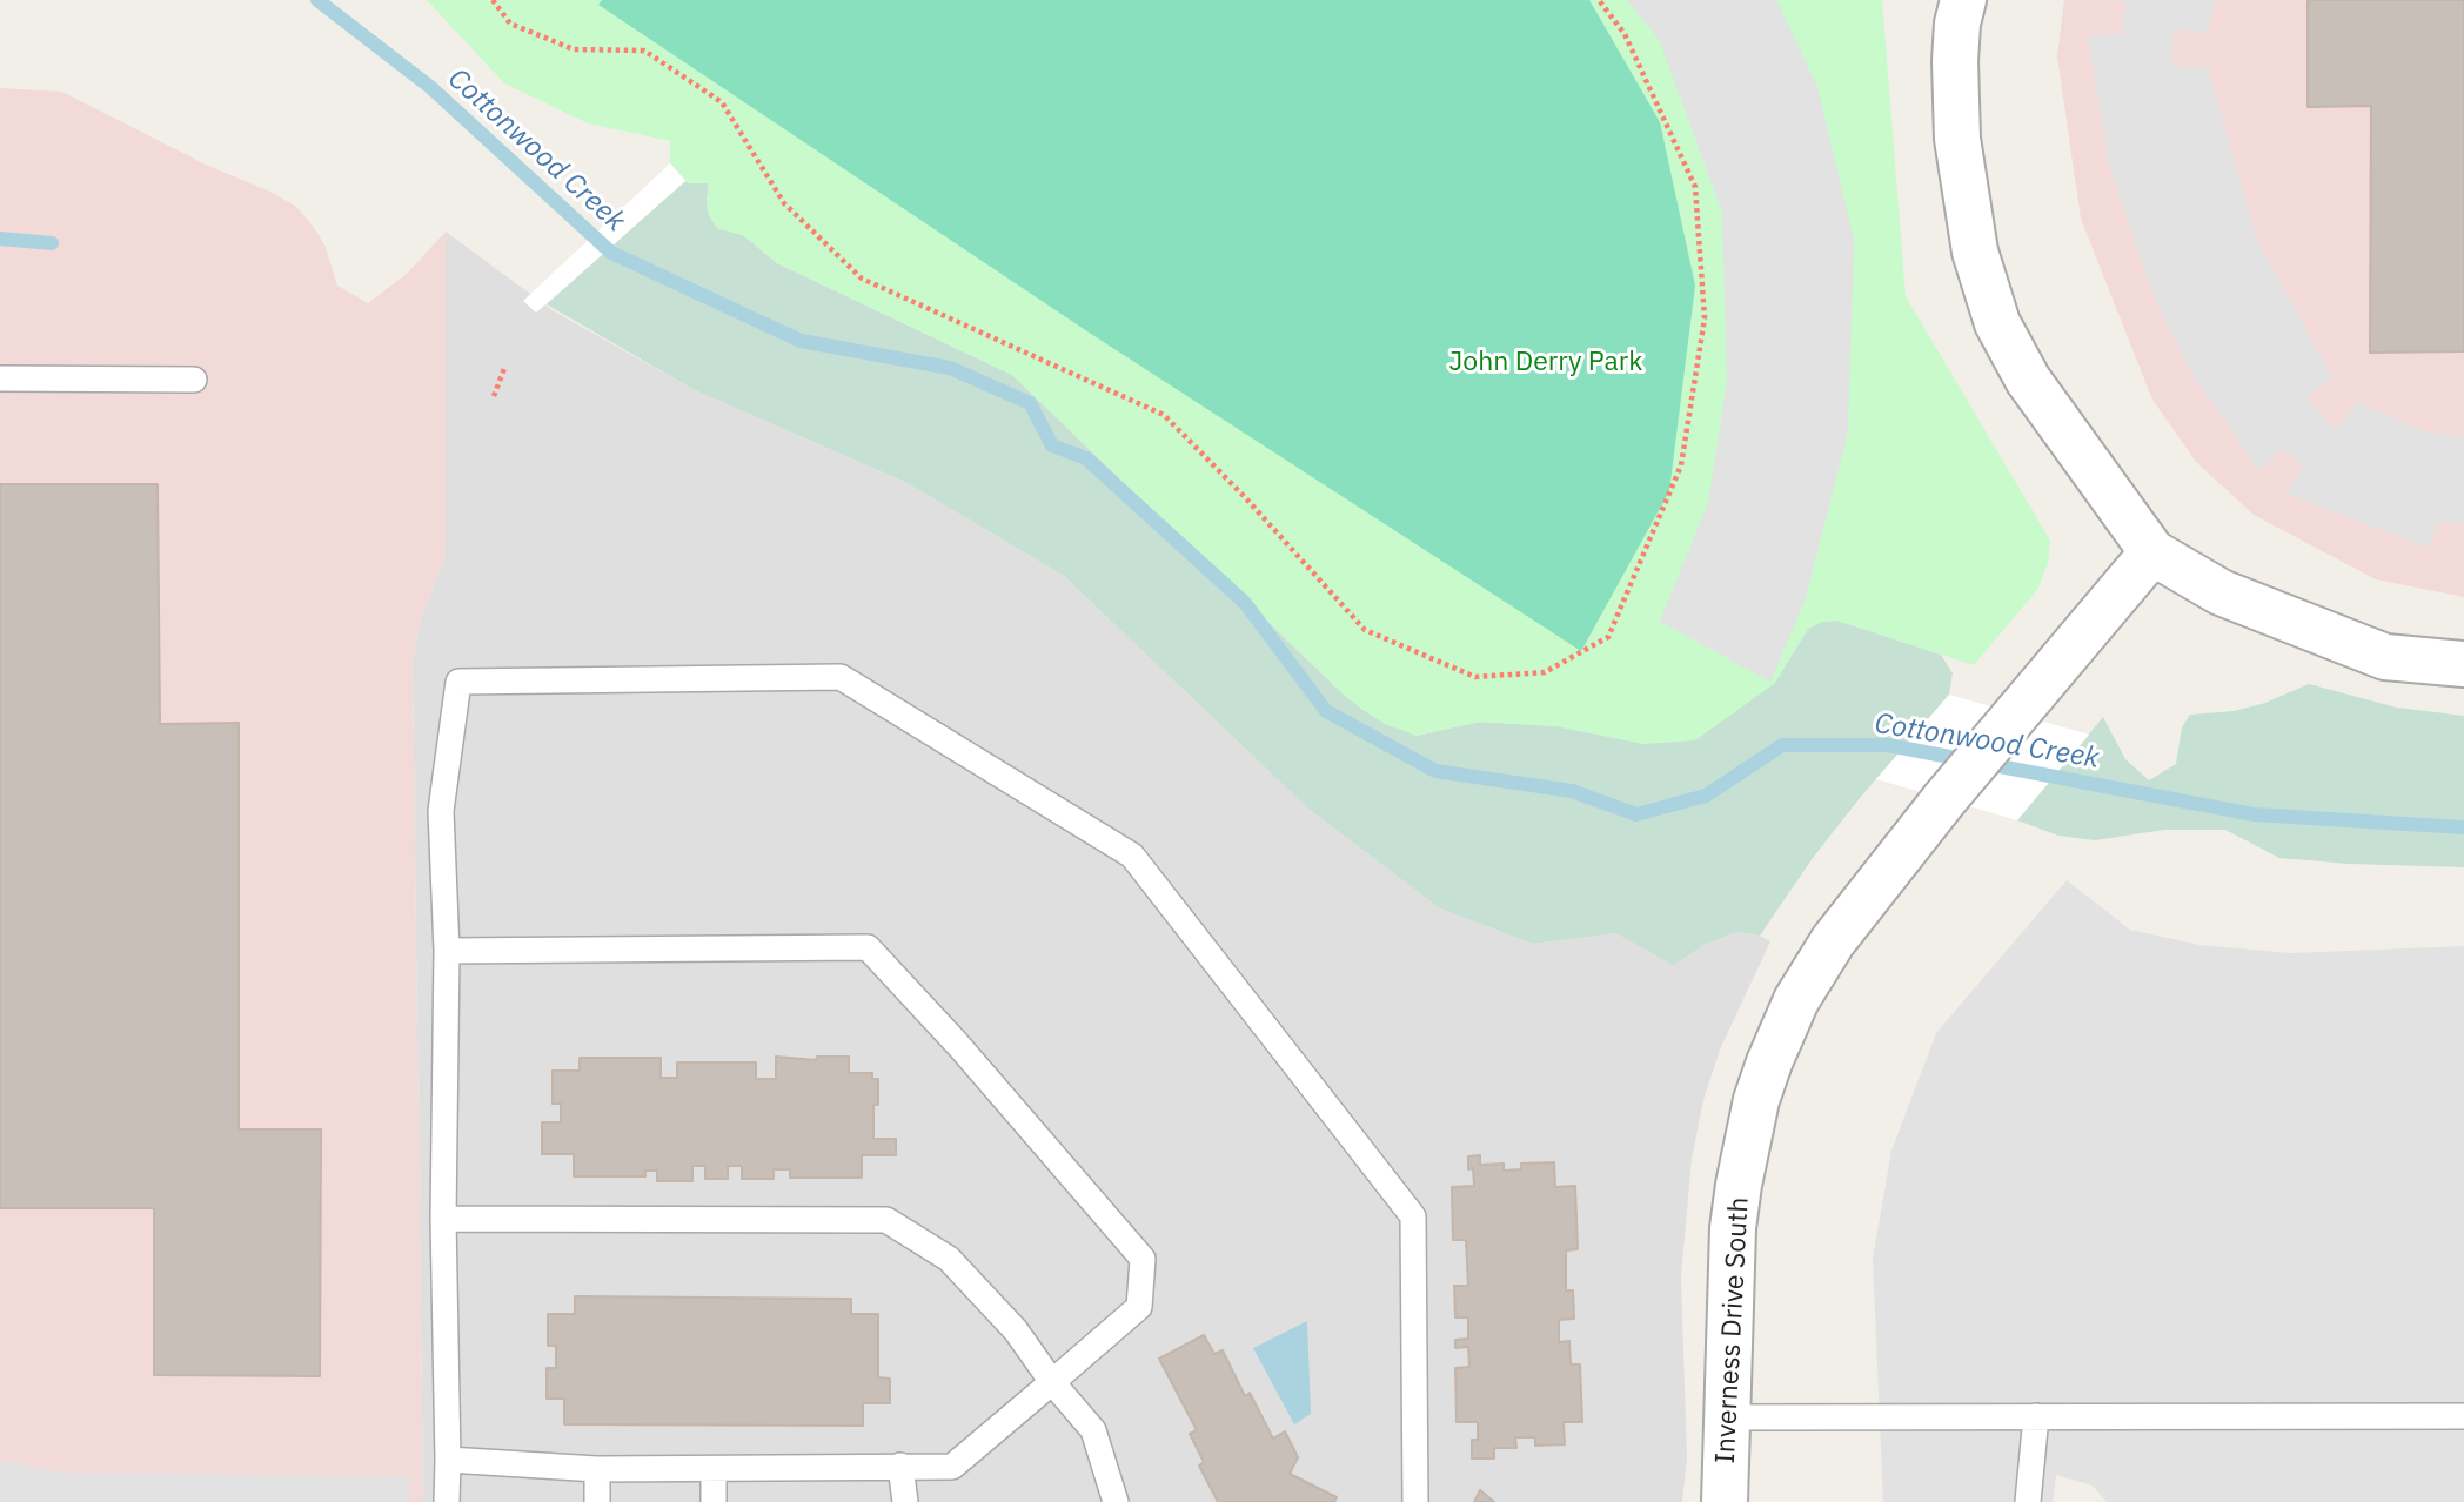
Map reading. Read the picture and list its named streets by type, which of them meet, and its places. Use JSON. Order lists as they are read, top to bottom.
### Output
{
  "streets": {
    "street": ["Inverness Drive South"]
  },
  "water": ["Cottonwood Creek"],
  "parks": ["John Derry Park"]
}
